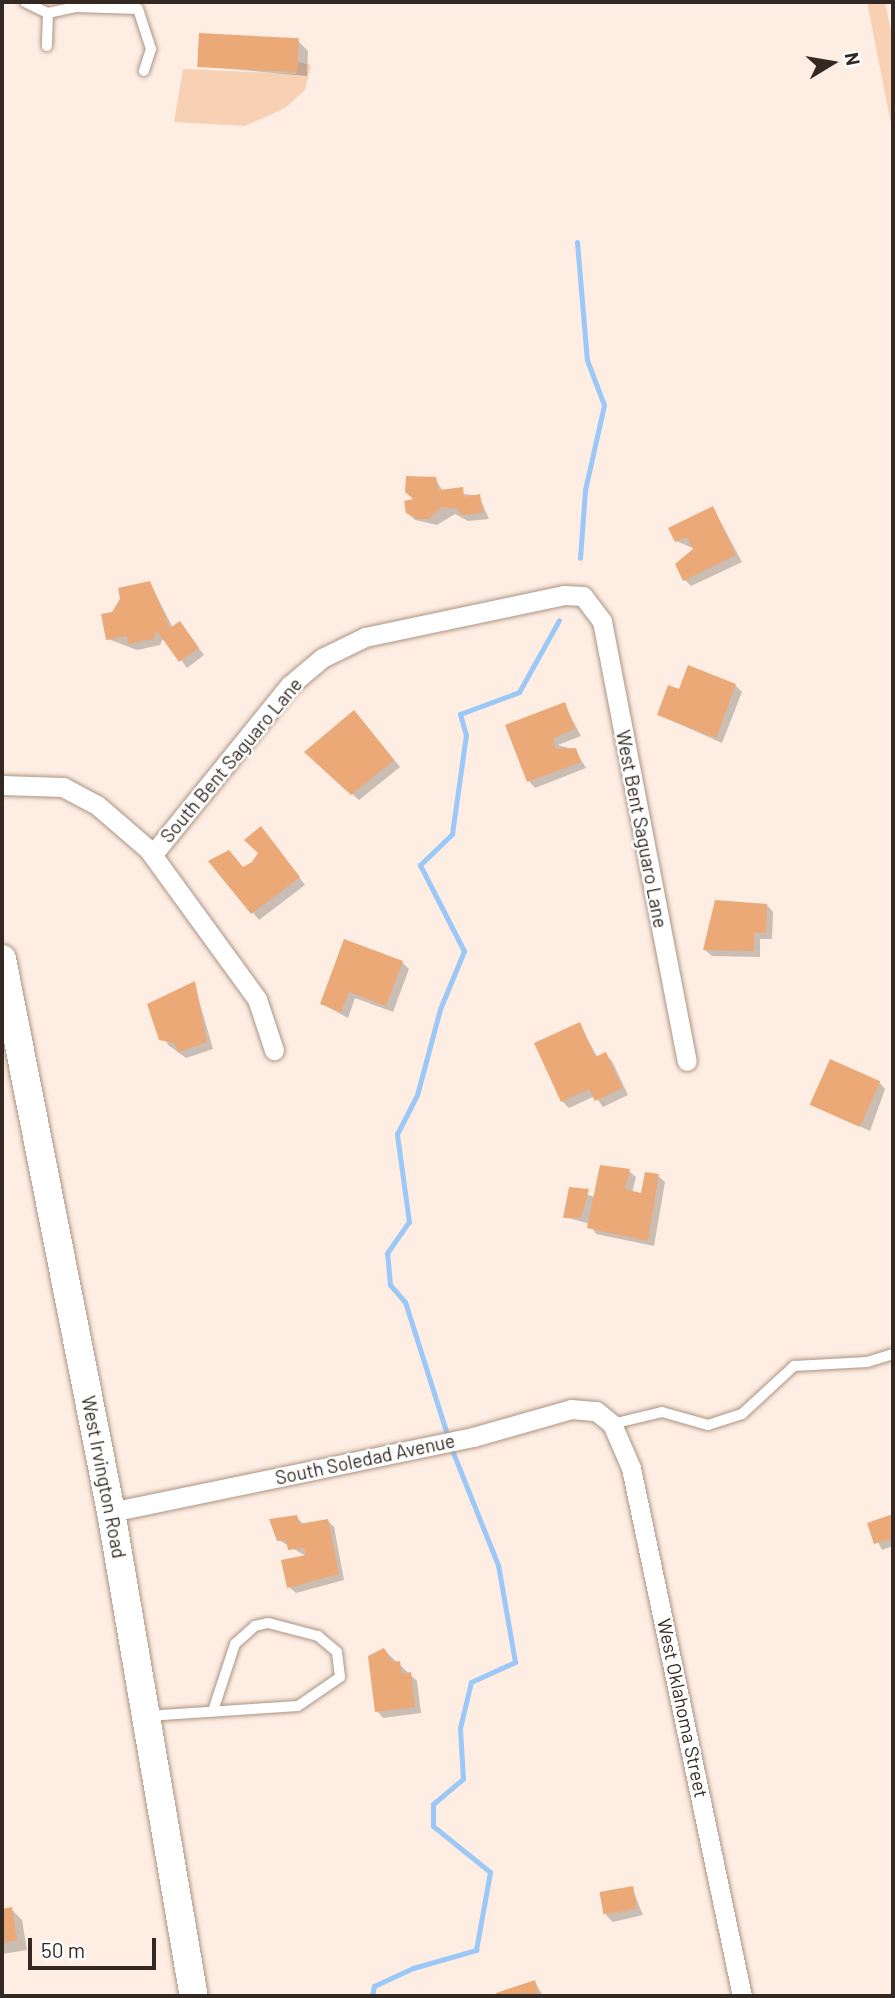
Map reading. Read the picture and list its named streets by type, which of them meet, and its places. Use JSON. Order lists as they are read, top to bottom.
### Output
{
  "streets": {
    "main road": ["West Irvington Road"],
    "street": [
      "South Bent Saguaro Lane",
      "West Bent Saguaro Lane",
      "South Soledad Avenue",
      "West Oklahoma Street"
    ]
  },
  "crossings": [
    ["South Bent Saguaro Lane", "West Bent Saguaro Lane"],
    ["South Soledad Avenue", "West Irvington Road"],
    ["South Soledad Avenue", "West Oklahoma Street"]
  ],
  "scale_bar": "50 m",
  "north": "right"
}
